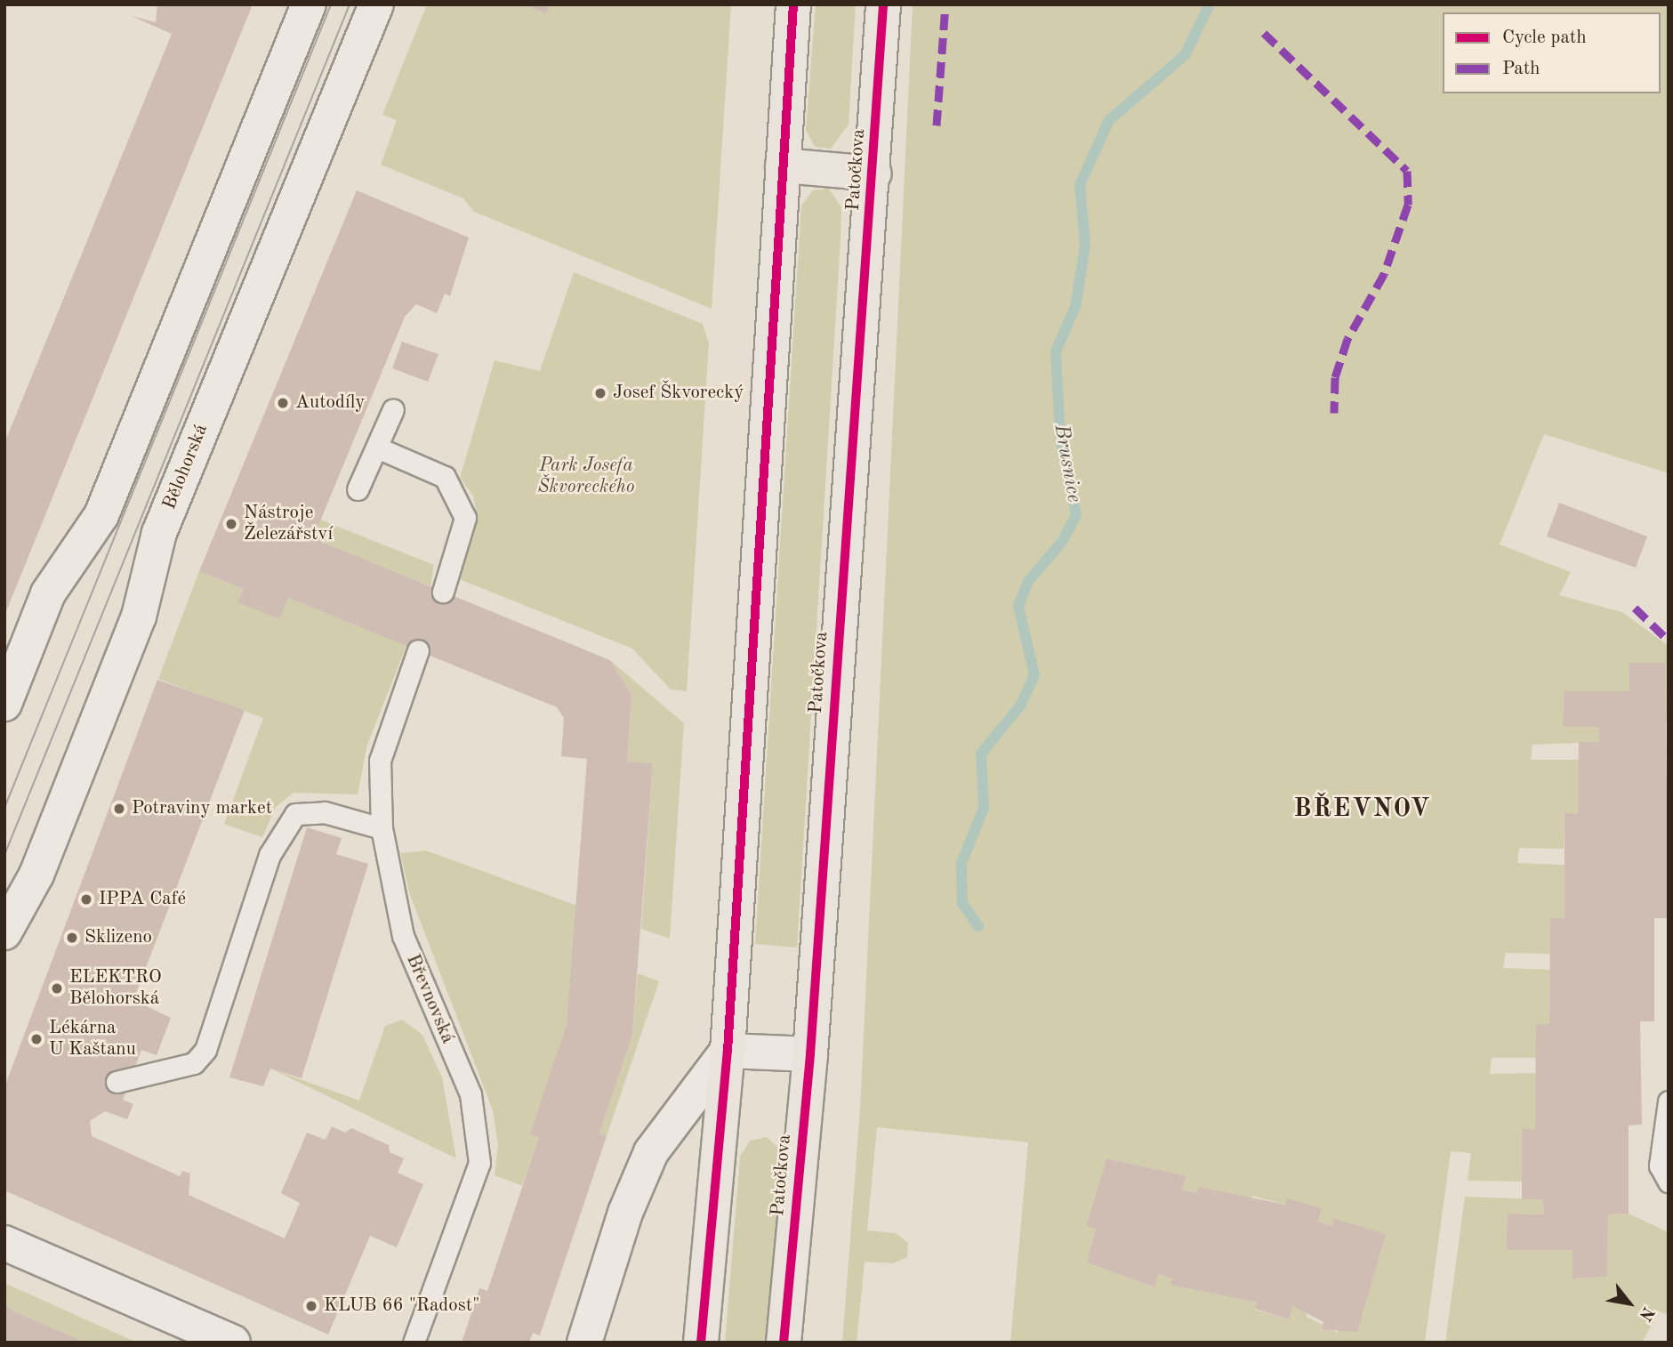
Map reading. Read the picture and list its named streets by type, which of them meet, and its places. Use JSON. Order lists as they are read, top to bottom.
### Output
{
  "streets": {
    "main road": ["Patočkova"],
    "street": ["Bělohorská"],
    "lane": ["Břevnovská"]
  },
  "districts": ["BŘEVNOV"],
  "water": ["Brusnice"],
  "parks": ["Park Josefa Škvoreckého"],
  "places": [
    "Josef Škvorecký",
    "Autodíly",
    "Nástroje Železářství",
    "Potraviny market",
    "IPPA Café",
    "Sklizeno",
    "ELEKTRO Bělohorská",
    "Lékárna U Kaštanu",
    "KLUB 66 \"Radost\""
  ],
  "legend": ["Cycle path", "Path"],
  "north": "bottom right"
}
